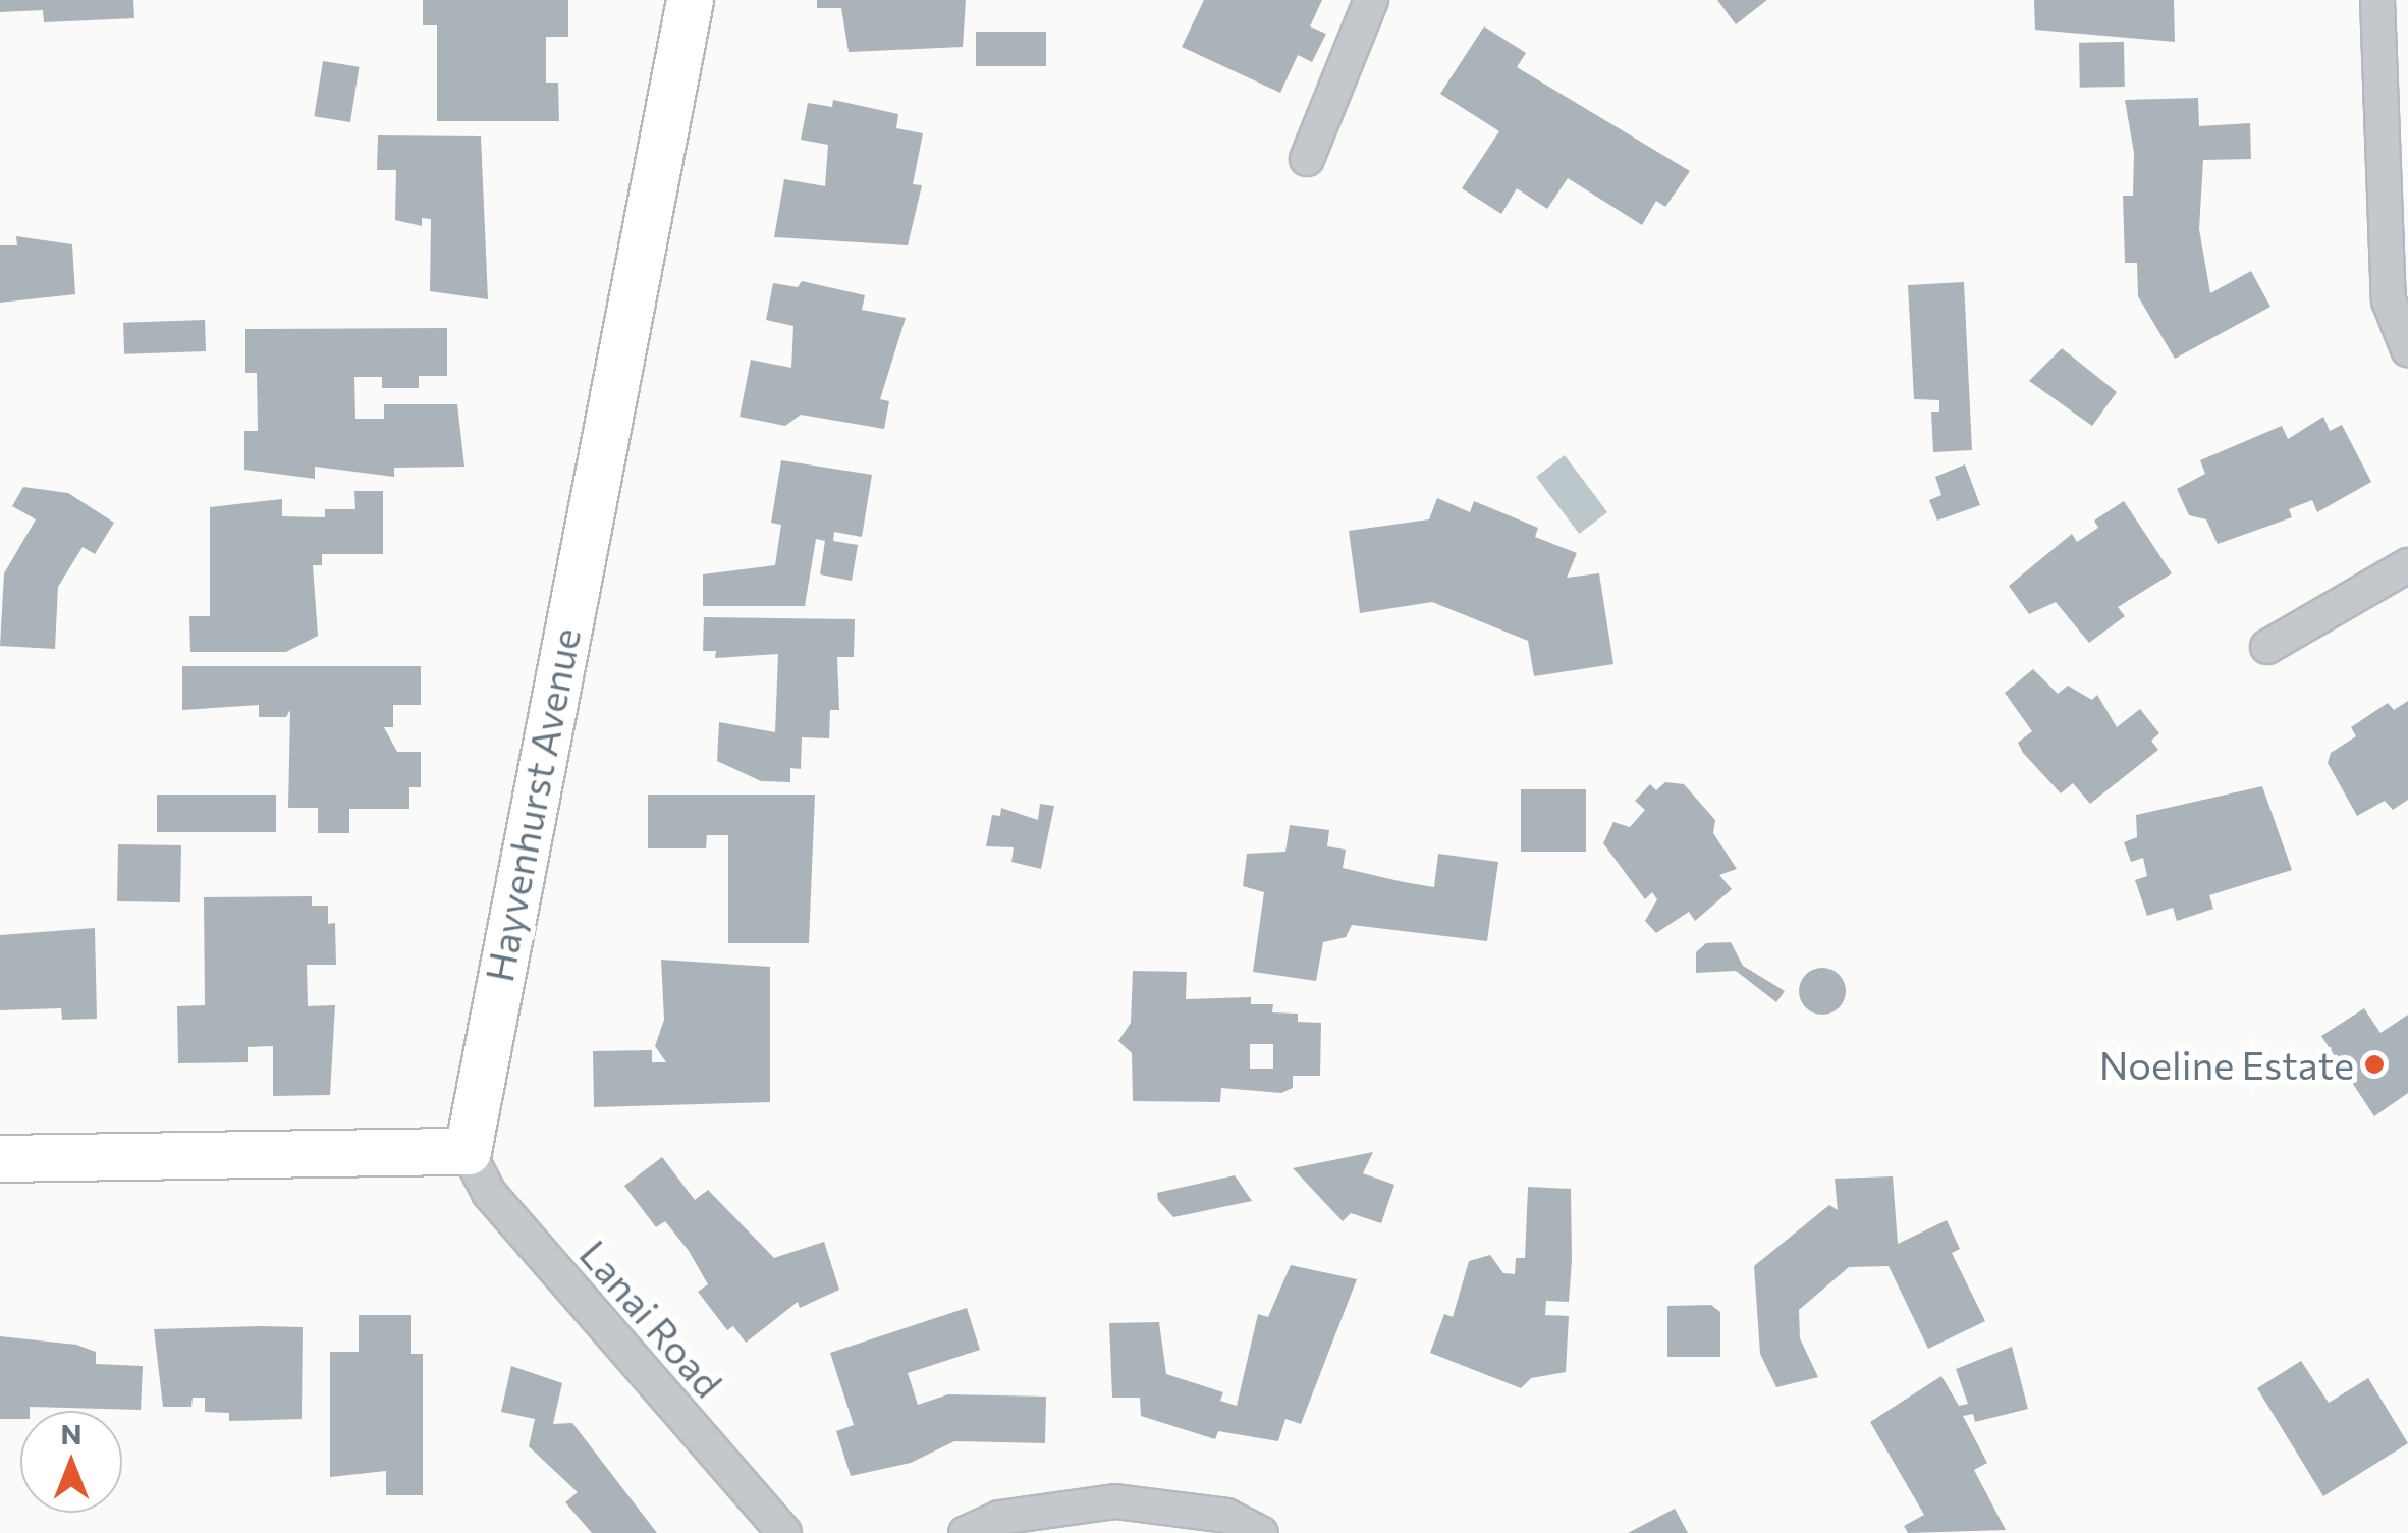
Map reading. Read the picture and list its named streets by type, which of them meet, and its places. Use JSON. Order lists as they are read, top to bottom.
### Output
{
  "streets": {
    "main road": ["Hayvenhurst Avenue"],
    "street": ["Lanai Road"]
  },
  "crossings": [
    ["Hayvenhurst Avenue", "Lanai Road"]
  ],
  "places": ["Noeline Estate"],
  "north": "top"
}
